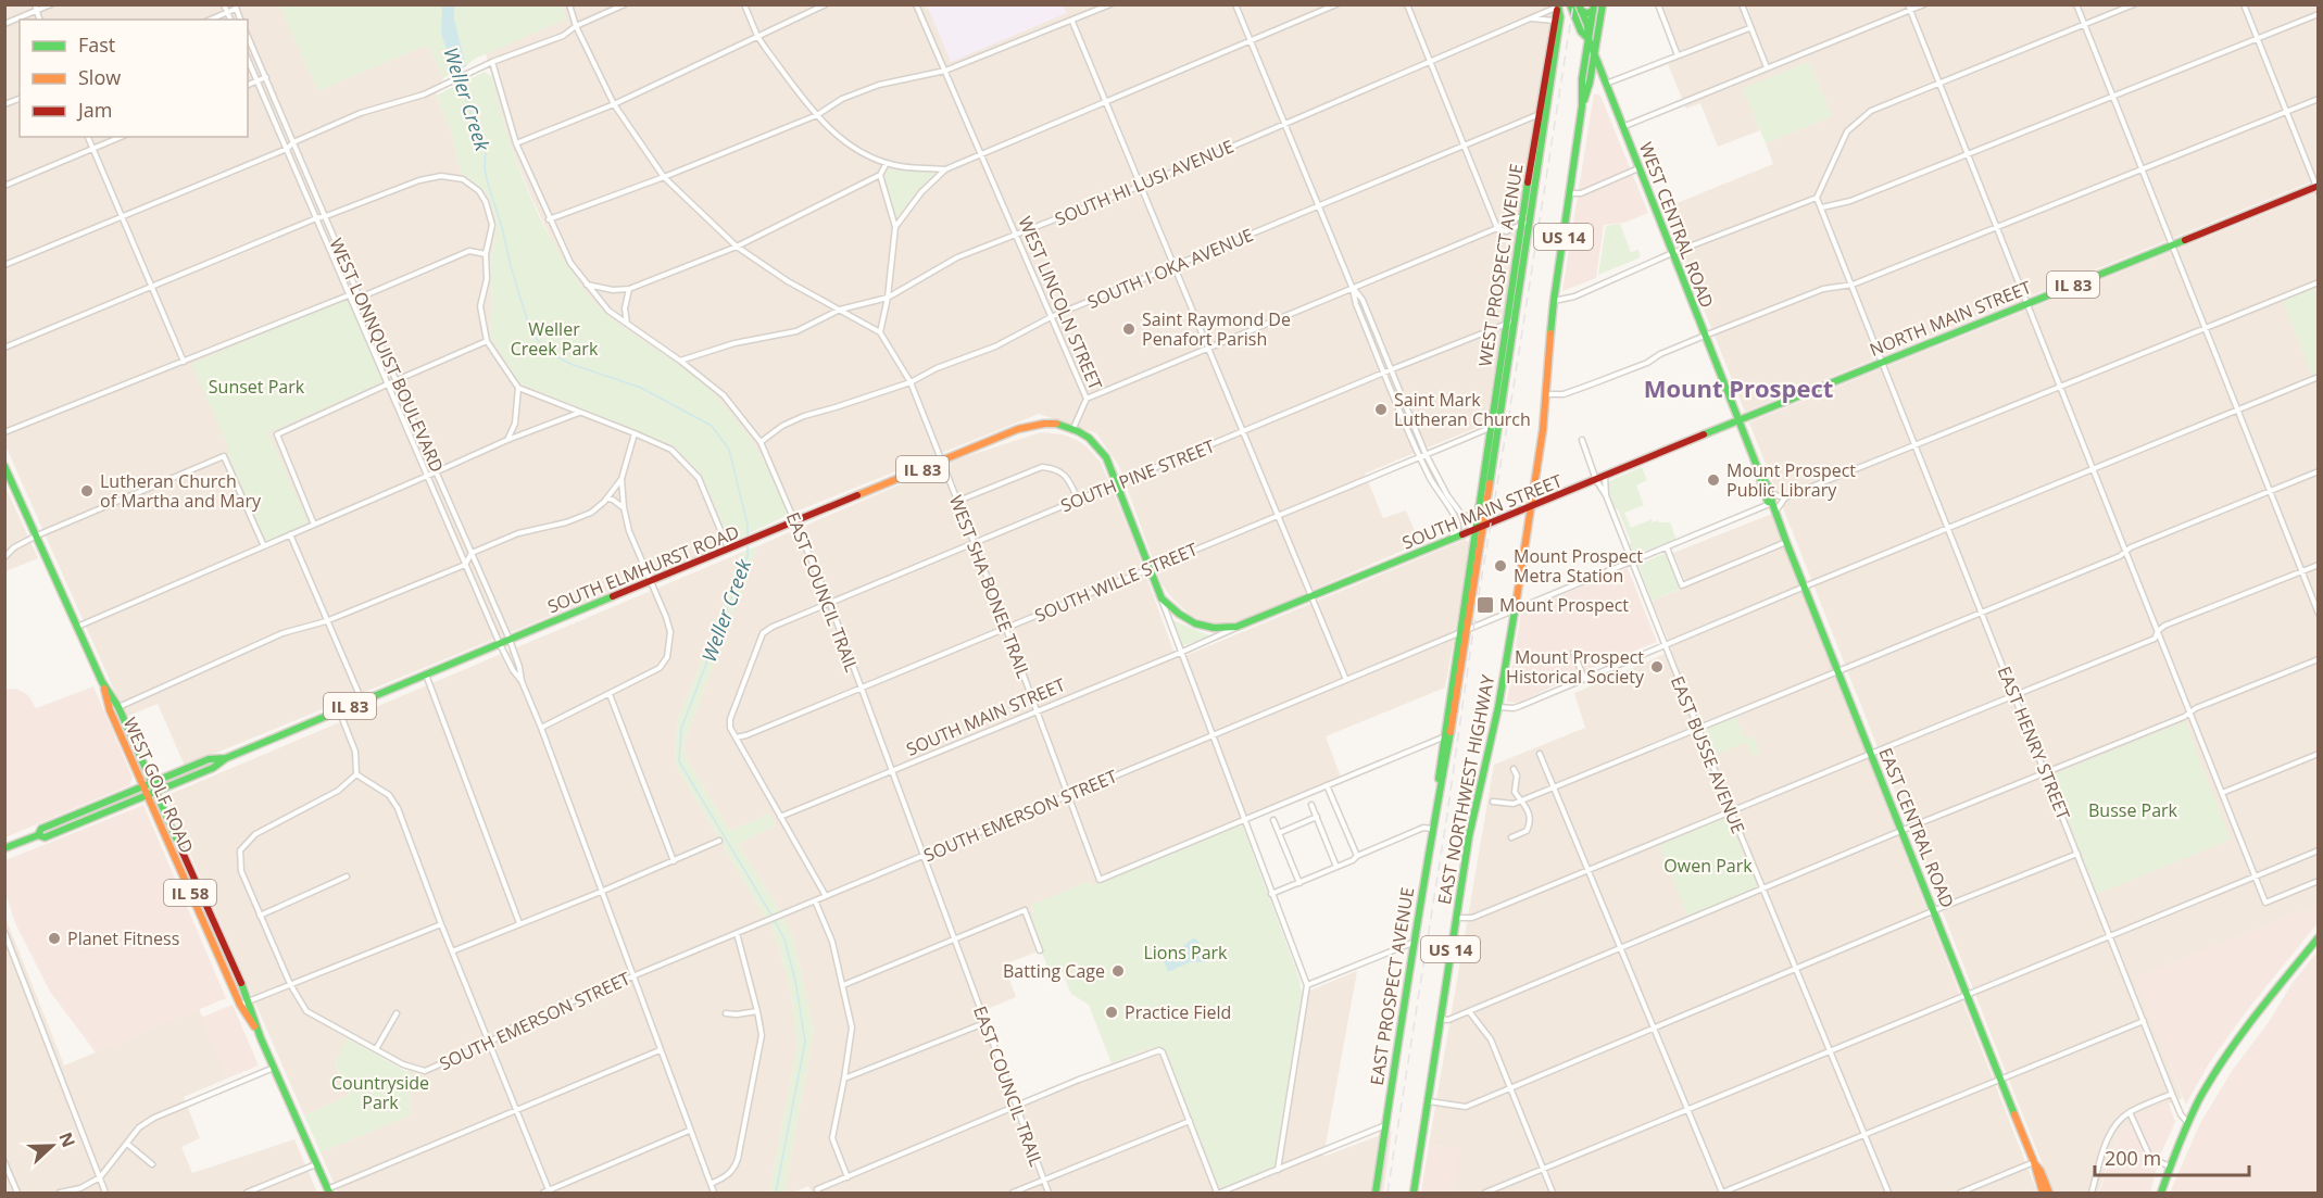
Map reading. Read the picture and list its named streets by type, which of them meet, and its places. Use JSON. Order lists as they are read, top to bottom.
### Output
{
  "streets": {
    "main road": [
      "WEST CENTRAL ROAD",
      "US 14",
      "WEST PROSPECT AVENUE",
      "IL 83",
      "NORTH MAIN STREET",
      "SOUTH MAIN STREET",
      "SOUTH ELMHURST ROAD",
      "WEST GOLF ROAD",
      "EAST NORTHWEST HIGHWAY",
      "EAST CENTRAL ROAD",
      "IL 58",
      "EAST PROSPECT AVENUE"
    ],
    "street": [
      "SOUTH HI LUSI AVENUE",
      "SOUTH I OKA AVENUE",
      "WEST LINCOLN STREET",
      "WEST LONNQUIST BOULEVARD",
      "SOUTH PINE STREET",
      "SOUTH WILLE STREET",
      "WEST SHA BONEE TRAIL",
      "EAST COUNCIL TRAIL",
      "EAST HENRY STREET",
      "EAST BUSSE AVENUE",
      "SOUTH EMERSON STREET"
    ]
  },
  "crossings": [
    ["SOUTH HI LUSI AVENUE", "WEST PROSPECT AVENUE"],
    ["SOUTH HI LUSI AVENUE", "WEST LINCOLN STREET"],
    ["SOUTH HI LUSI AVENUE", "WEST SHA BONEE TRAIL"],
    ["SOUTH HI LUSI AVENUE", "EAST COUNCIL TRAIL"],
    ["WEST CENTRAL ROAD", "US 14"],
    ["WEST CENTRAL ROAD", "NORTH MAIN STREET"],
    ["WEST CENTRAL ROAD", "SOUTH MAIN STREET"],
    ["WEST CENTRAL ROAD", "EAST CENTRAL ROAD"],
    ["US 14", "SOUTH MAIN STREET"],
    ["US 14", "EAST NORTHWEST HIGHWAY"],
    ["WEST PROSPECT AVENUE", "SOUTH I OKA AVENUE"],
    ["WEST PROSPECT AVENUE", "SOUTH PINE STREET"],
    ["WEST PROSPECT AVENUE", "SOUTH MAIN STREET"],
    ["WEST PROSPECT AVENUE", "SOUTH WILLE STREET"],
    ["WEST PROSPECT AVENUE", "EAST PROSPECT AVENUE"],
    ["SOUTH I OKA AVENUE", "WEST LINCOLN STREET"],
    ["SOUTH I OKA AVENUE", "WEST SHA BONEE TRAIL"],
    ["SOUTH I OKA AVENUE", "EAST COUNCIL TRAIL"],
    ["IL 83", "WEST LINCOLN STREET"],
    ["IL 83", "SOUTH PINE STREET"],
    ["IL 83", "SOUTH MAIN STREET"],
    ["IL 83", "SOUTH ELMHURST ROAD"],
    ["IL 83", "SOUTH WILLE STREET"],
    ["WEST LINCOLN STREET", "SOUTH ELMHURST ROAD"],
    ["NORTH MAIN STREET", "SOUTH MAIN STREET"],
    ["NORTH MAIN STREET", "EAST HENRY STREET"],
    ["NORTH MAIN STREET", "EAST CENTRAL ROAD"],
    ["WEST LONNQUIST BOULEVARD", "SOUTH ELMHURST ROAD"],
    ["WEST LONNQUIST BOULEVARD", "SOUTH EMERSON STREET"],
    ["SOUTH PINE STREET", "SOUTH WILLE STREET"],
    ["SOUTH PINE STREET", "WEST SHA BONEE TRAIL"],
    ["SOUTH PINE STREET", "EAST COUNCIL TRAIL"],
    ["SOUTH MAIN STREET", "WEST SHA BONEE TRAIL"],
    ["SOUTH MAIN STREET", "EAST COUNCIL TRAIL"],
    ["SOUTH MAIN STREET", "EAST BUSSE AVENUE"],
    ["SOUTH MAIN STREET", "EAST NORTHWEST HIGHWAY"],
    ["SOUTH MAIN STREET", "EAST CENTRAL ROAD"],
    ["SOUTH MAIN STREET", "EAST PROSPECT AVENUE"],
    ["SOUTH ELMHURST ROAD", "WEST SHA BONEE TRAIL"],
    ["SOUTH ELMHURST ROAD", "EAST COUNCIL TRAIL"],
    ["SOUTH ELMHURST ROAD", "WEST GOLF ROAD"],
    ["SOUTH WILLE STREET", "WEST SHA BONEE TRAIL"],
    ["SOUTH WILLE STREET", "EAST COUNCIL TRAIL"],
    ["WEST SHA BONEE TRAIL", "SOUTH EMERSON STREET"],
    ["EAST COUNCIL TRAIL", "SOUTH EMERSON STREET"],
    ["EAST BUSSE AVENUE", "SOUTH EMERSON STREET"],
    ["EAST NORTHWEST HIGHWAY", "SOUTH EMERSON STREET"],
    ["SOUTH EMERSON STREET", "EAST CENTRAL ROAD"],
    ["SOUTH EMERSON STREET", "EAST PROSPECT AVENUE"]
  ],
  "districts": ["Mount Prospect"],
  "water": ["Weller Creek"],
  "parks": [
    "Weller Creek Park",
    "Sunset Park",
    "Busse Park",
    "Owen Park",
    "Lions Park",
    "Countryside Park"
  ],
  "places": {
    "other": [
      "Saint Raymond De Penafort Parish",
      "Saint Mark Lutheran Church",
      "Mount Prospect Public Library",
      "Lutheran Church of Martha and Mary",
      "Mount Prospect Metra Station",
      "Mount Prospect Historical Society",
      "Planet Fitness",
      "Batting Cage",
      "Practice Field"
    ],
    "transit": ["Mount Prospect"]
  },
  "legend": ["Fast", "Slow", "Jam"],
  "scale_bar": "200 m",
  "north": "right"
}
